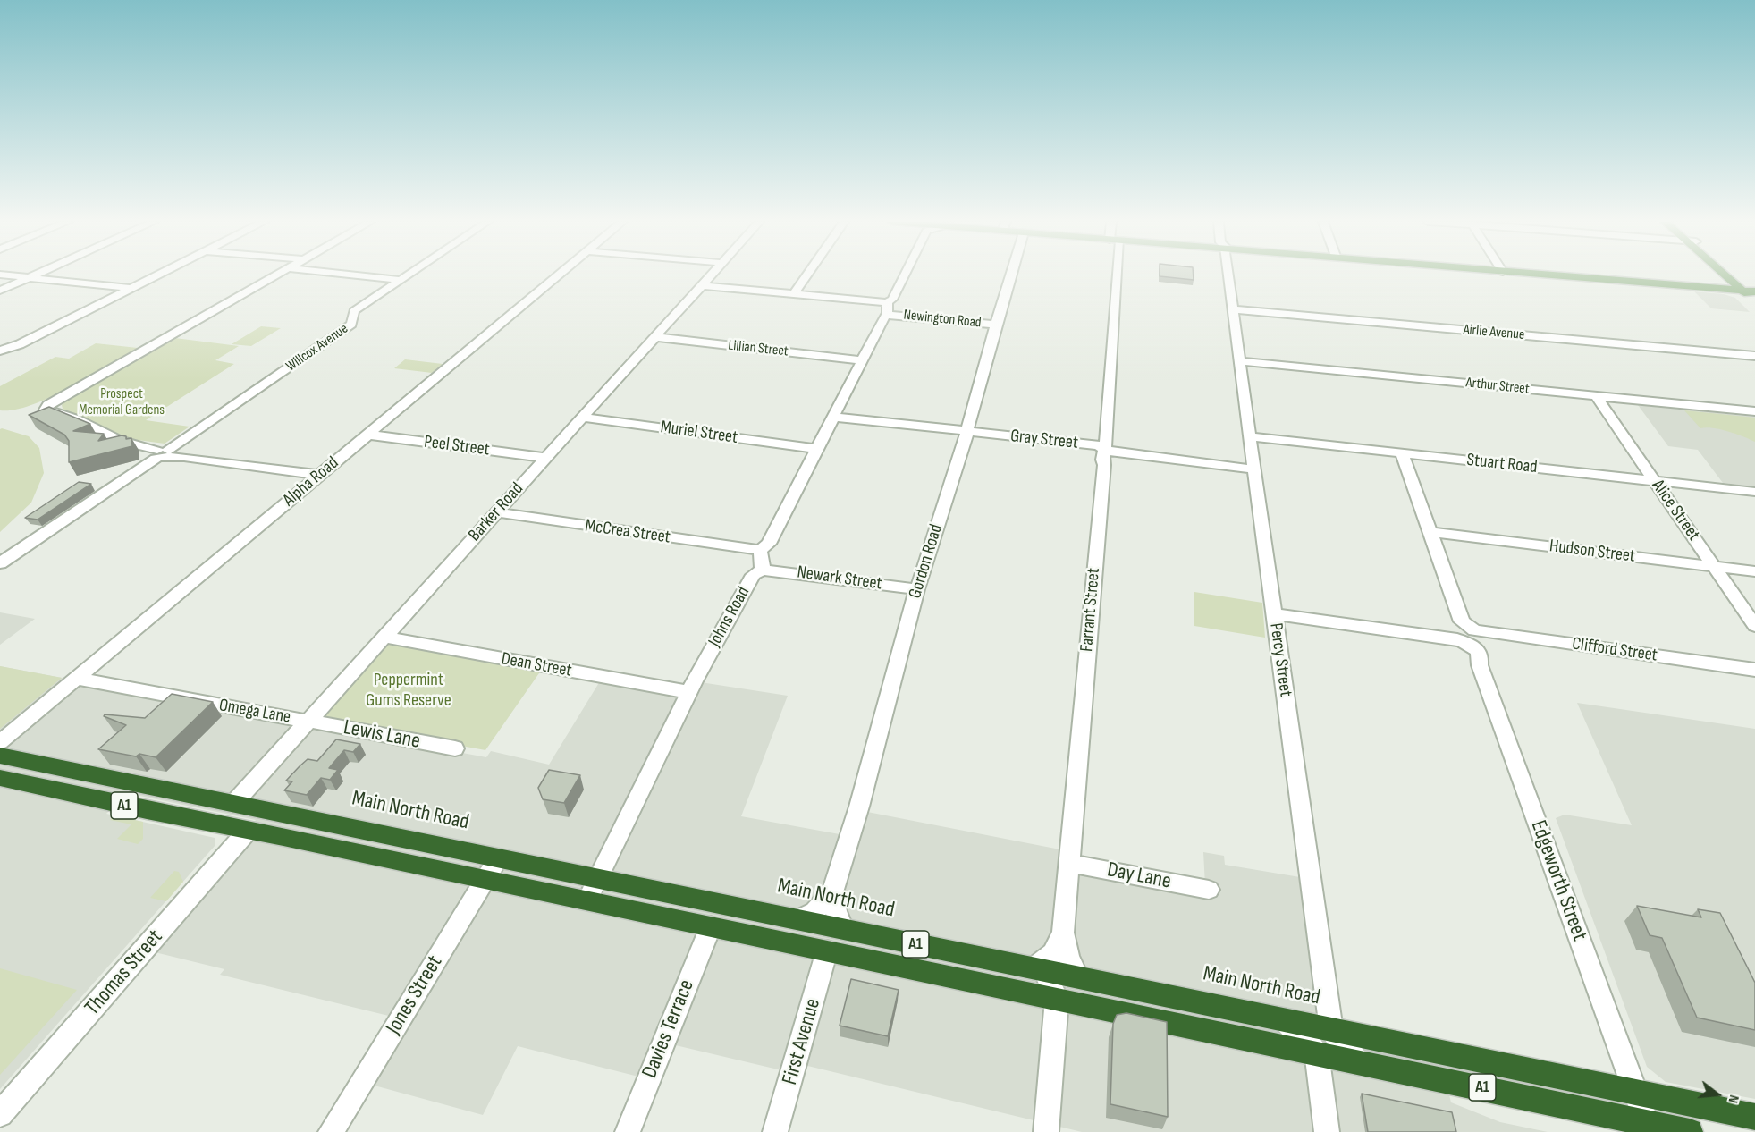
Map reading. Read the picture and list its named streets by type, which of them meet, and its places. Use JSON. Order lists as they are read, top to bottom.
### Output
{
  "streets": {
    "highway": ["A1", "Main North Road"],
    "street": [
      "Newington Road",
      "Airlie Avenue",
      "Willcox Avenue",
      "Lillian Street",
      "Arthur Street",
      "Muriel Street",
      "Gray Street",
      "Peel Street",
      "Stuart Road",
      "Alpha Road",
      "Alice Street",
      "Barker Road",
      "McCrea Street",
      "Hudson Street",
      "Gordon Road",
      "Newark Street",
      "Farrant Street",
      "Johns Road",
      "Clifford Street",
      "Percy Street",
      "Dean Street",
      "Omega Lane",
      "Lewis Lane",
      "Day Lane",
      "Edgeworth Street",
      "Thomas Street",
      "Jones Street",
      "Davies Terrace",
      "First Avenue"
    ]
  },
  "crossings": [
    ["Newington Road", "Barker Road"],
    ["Newington Road", "Gordon Road"],
    ["Airlie Avenue", "Percy Street"],
    ["Lillian Street", "Barker Road"],
    ["Arthur Street", "Alice Street"],
    ["Arthur Street", "Percy Street"],
    ["Muriel Street", "Barker Road"],
    ["Gray Street", "Gordon Road"],
    ["Gray Street", "Farrant Street"],
    ["Gray Street", "Percy Street"],
    ["Peel Street", "Alpha Road"],
    ["Peel Street", "Barker Road"],
    ["Stuart Road", "Alice Street"],
    ["Stuart Road", "Percy Street"],
    ["Stuart Road", "Edgeworth Street"],
    ["Alpha Road", "Omega Lane"],
    ["Alice Street", "Hudson Street"],
    ["Barker Road", "McCrea Street"],
    ["Barker Road", "Dean Street"],
    ["Barker Road", "Omega Lane"],
    ["Barker Road", "Lewis Lane"],
    ["Barker Road", "Main North Road"],
    ["McCrea Street", "Johns Road"],
    ["Hudson Street", "Edgeworth Street"],
    ["Gordon Road", "Newark Street"],
    ["Gordon Road", "Main North Road"],
    ["Newark Street", "Johns Road"],
    ["Farrant Street", "Main North Road"],
    ["Farrant Street", "Day Lane"],
    ["Johns Road", "Dean Street"],
    ["Johns Road", "A1"],
    ["Johns Road", "Main North Road"],
    ["Clifford Street", "Percy Street"],
    ["Clifford Street", "Edgeworth Street"],
    ["Percy Street", "Main North Road"],
    ["Omega Lane", "Lewis Lane"],
    ["A1", "Edgeworth Street"],
    ["A1", "Thomas Street"],
    ["A1", "Jones Street"],
    ["A1", "Davies Terrace"],
    ["A1", "First Avenue"],
    ["Main North Road", "Edgeworth Street"],
    ["Main North Road", "Jones Street"]
  ],
  "parks": ["Prospect Memorial Gardens", "Peppermint Gums Reserve"],
  "north": "right"
}
